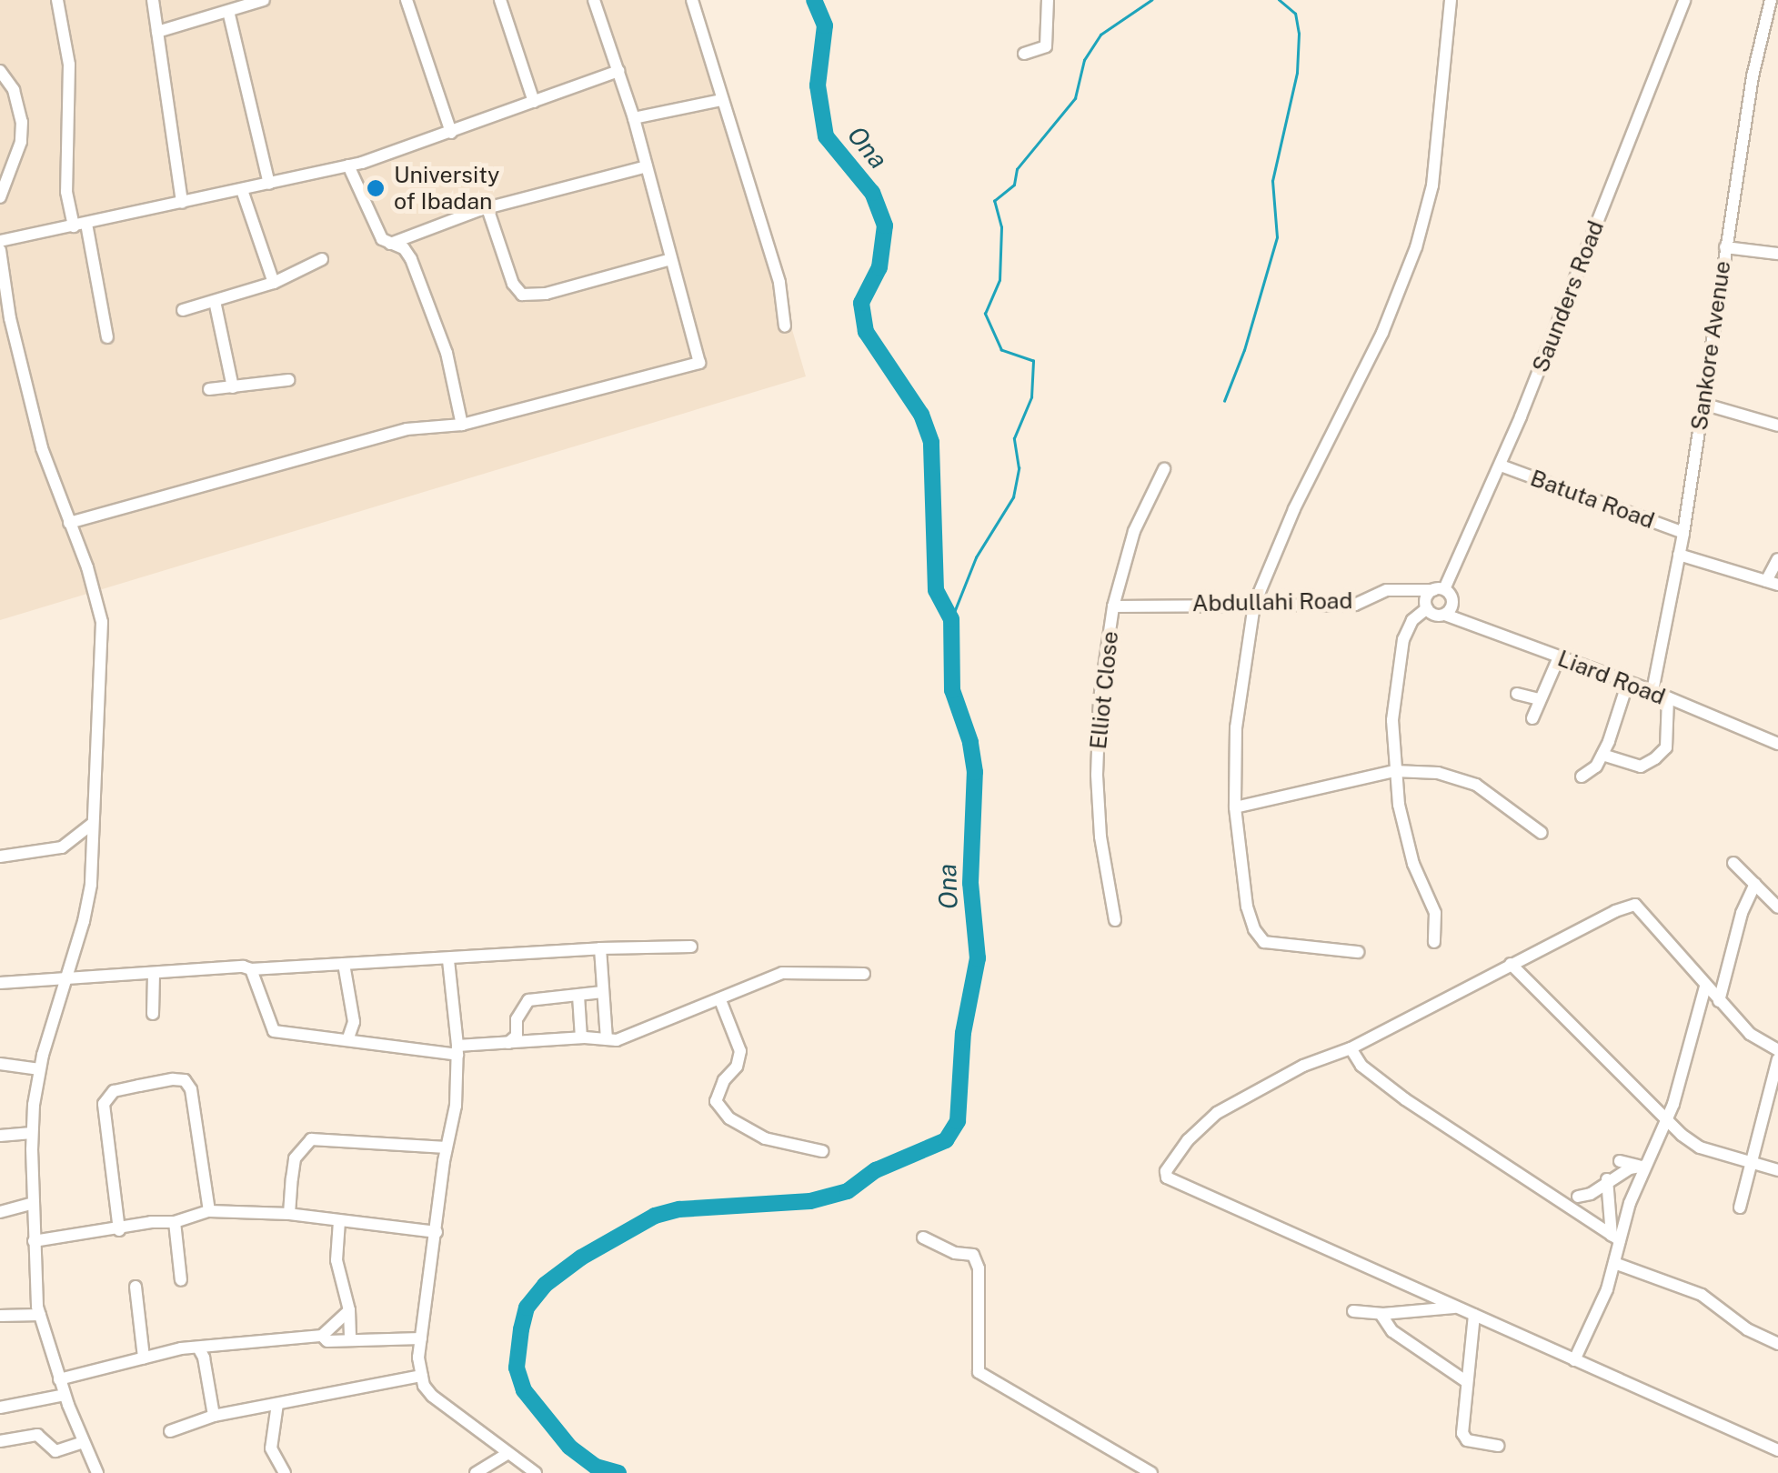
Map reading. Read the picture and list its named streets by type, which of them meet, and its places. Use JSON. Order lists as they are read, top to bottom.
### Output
{
  "streets": {
    "street": [
      "Saunders Road",
      "Sankore Avenue",
      "Batuta Road",
      "Abdullahi Road",
      "Liard Road",
      "Elliot Close"
    ]
  },
  "crossings": [
    ["Saunders Road", "Batuta Road"],
    ["Saunders Road", "Abdullahi Road"],
    ["Saunders Road", "Liard Road"],
    ["Sankore Avenue", "Batuta Road"],
    ["Sankore Avenue", "Liard Road"],
    ["Abdullahi Road", "Liard Road"],
    ["Abdullahi Road", "Elliot Close"]
  ],
  "water": ["Ona"],
  "places": ["University of Ibadan"]
}
